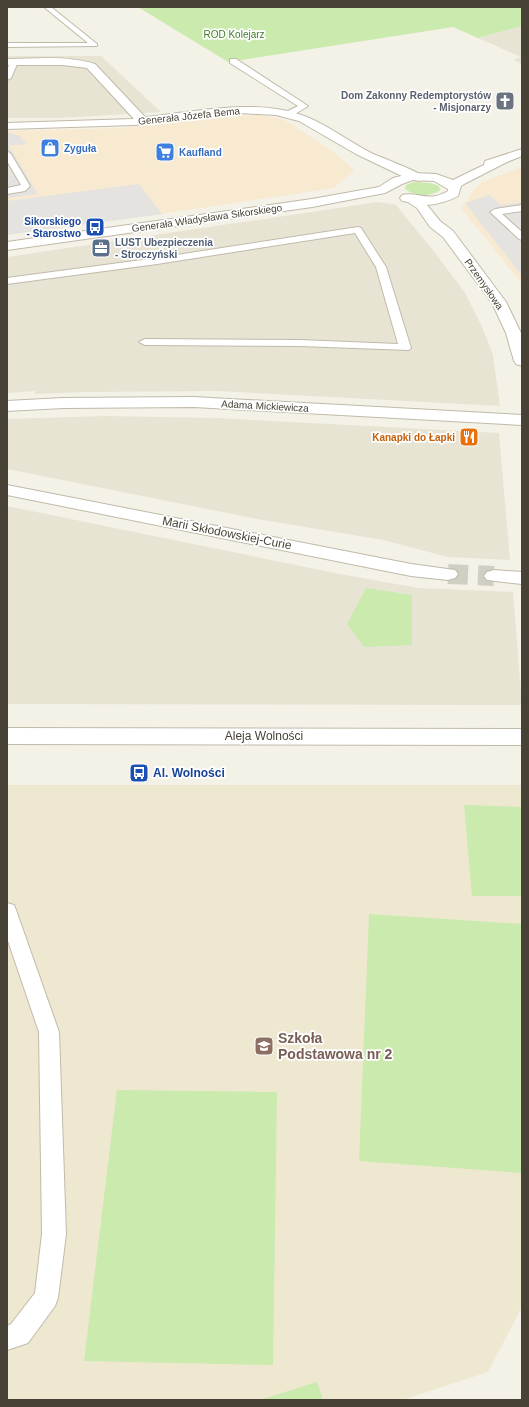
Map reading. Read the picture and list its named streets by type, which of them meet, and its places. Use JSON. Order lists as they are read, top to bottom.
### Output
{
  "streets": {
    "street": [
      "Generała Józefa Bema",
      "Generała Władysława Sikorskiego",
      "Przemysłowa",
      "Adama Mickiewicza",
      "Marii Skłodowskiej-Curie",
      "Aleja Wolności"
    ]
  },
  "crossings": [
    ["Generała Józefa Bema", "Generała Władysława Sikorskiego"]
  ],
  "parks": ["ROD Kolejarz"],
  "places": {
    "church": ["Dom Zakonny Redemptorystów - Misjonarzy"],
    "shop": ["Zyguła"],
    "supermarket": ["Kaufland"],
    "bus stop": ["Sikorskiego - Starostwo", "Al. Wolności"],
    "office": ["LUST Ubezpieczenia - Stroczyński"],
    "restaurant": ["Kanapki do Łapki"],
    "school or university": ["Szkoła Podstawowa nr 2"]
  }
}
